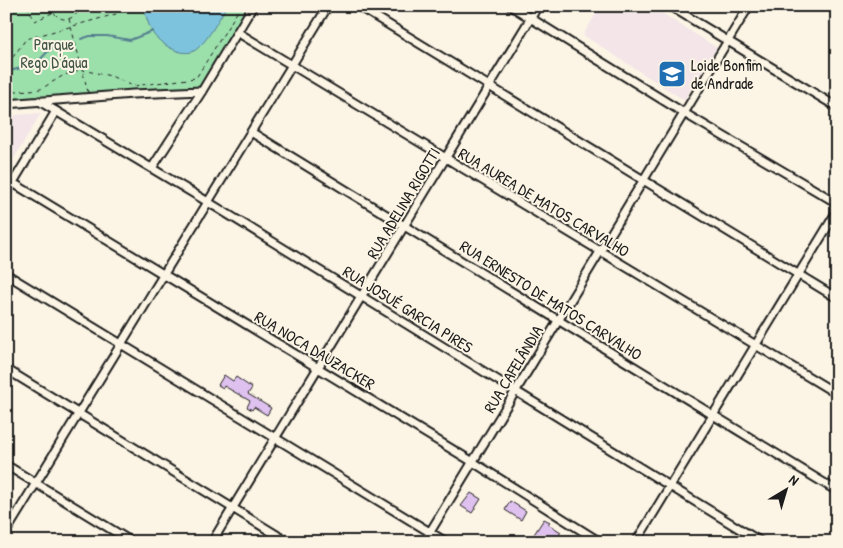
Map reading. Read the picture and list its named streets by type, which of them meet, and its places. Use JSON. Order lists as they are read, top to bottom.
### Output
{
  "streets": {
    "street": [
      "RUA AUREA DE MATOS CARVALHO",
      "RUA ADELINA RIGOTTI",
      "RUA ERNESTO DE MATOS CARVALHO",
      "RUA JOSUÉ GARCIA PIRES",
      "RUA NOCA DAUZACKER",
      "RUA CAFELÂNDIA"
    ]
  },
  "crossings": [
    ["RUA AUREA DE MATOS CARVALHO", "RUA ADELINA RIGOTTI"],
    ["RUA AUREA DE MATOS CARVALHO", "RUA CAFELÂNDIA"],
    ["RUA ADELINA RIGOTTI", "RUA ERNESTO DE MATOS CARVALHO"],
    ["RUA ADELINA RIGOTTI", "RUA JOSUÉ GARCIA PIRES"],
    ["RUA ADELINA RIGOTTI", "RUA NOCA DAUZACKER"],
    ["RUA ERNESTO DE MATOS CARVALHO", "RUA CAFELÂNDIA"],
    ["RUA JOSUÉ GARCIA PIRES", "RUA CAFELÂNDIA"],
    ["RUA NOCA DAUZACKER", "RUA CAFELÂNDIA"]
  ],
  "parks": ["Parque Rego D'água"],
  "places": {
    "school or university": ["Loide Bonfim de Andrade"]
  },
  "north": "top right"
}
